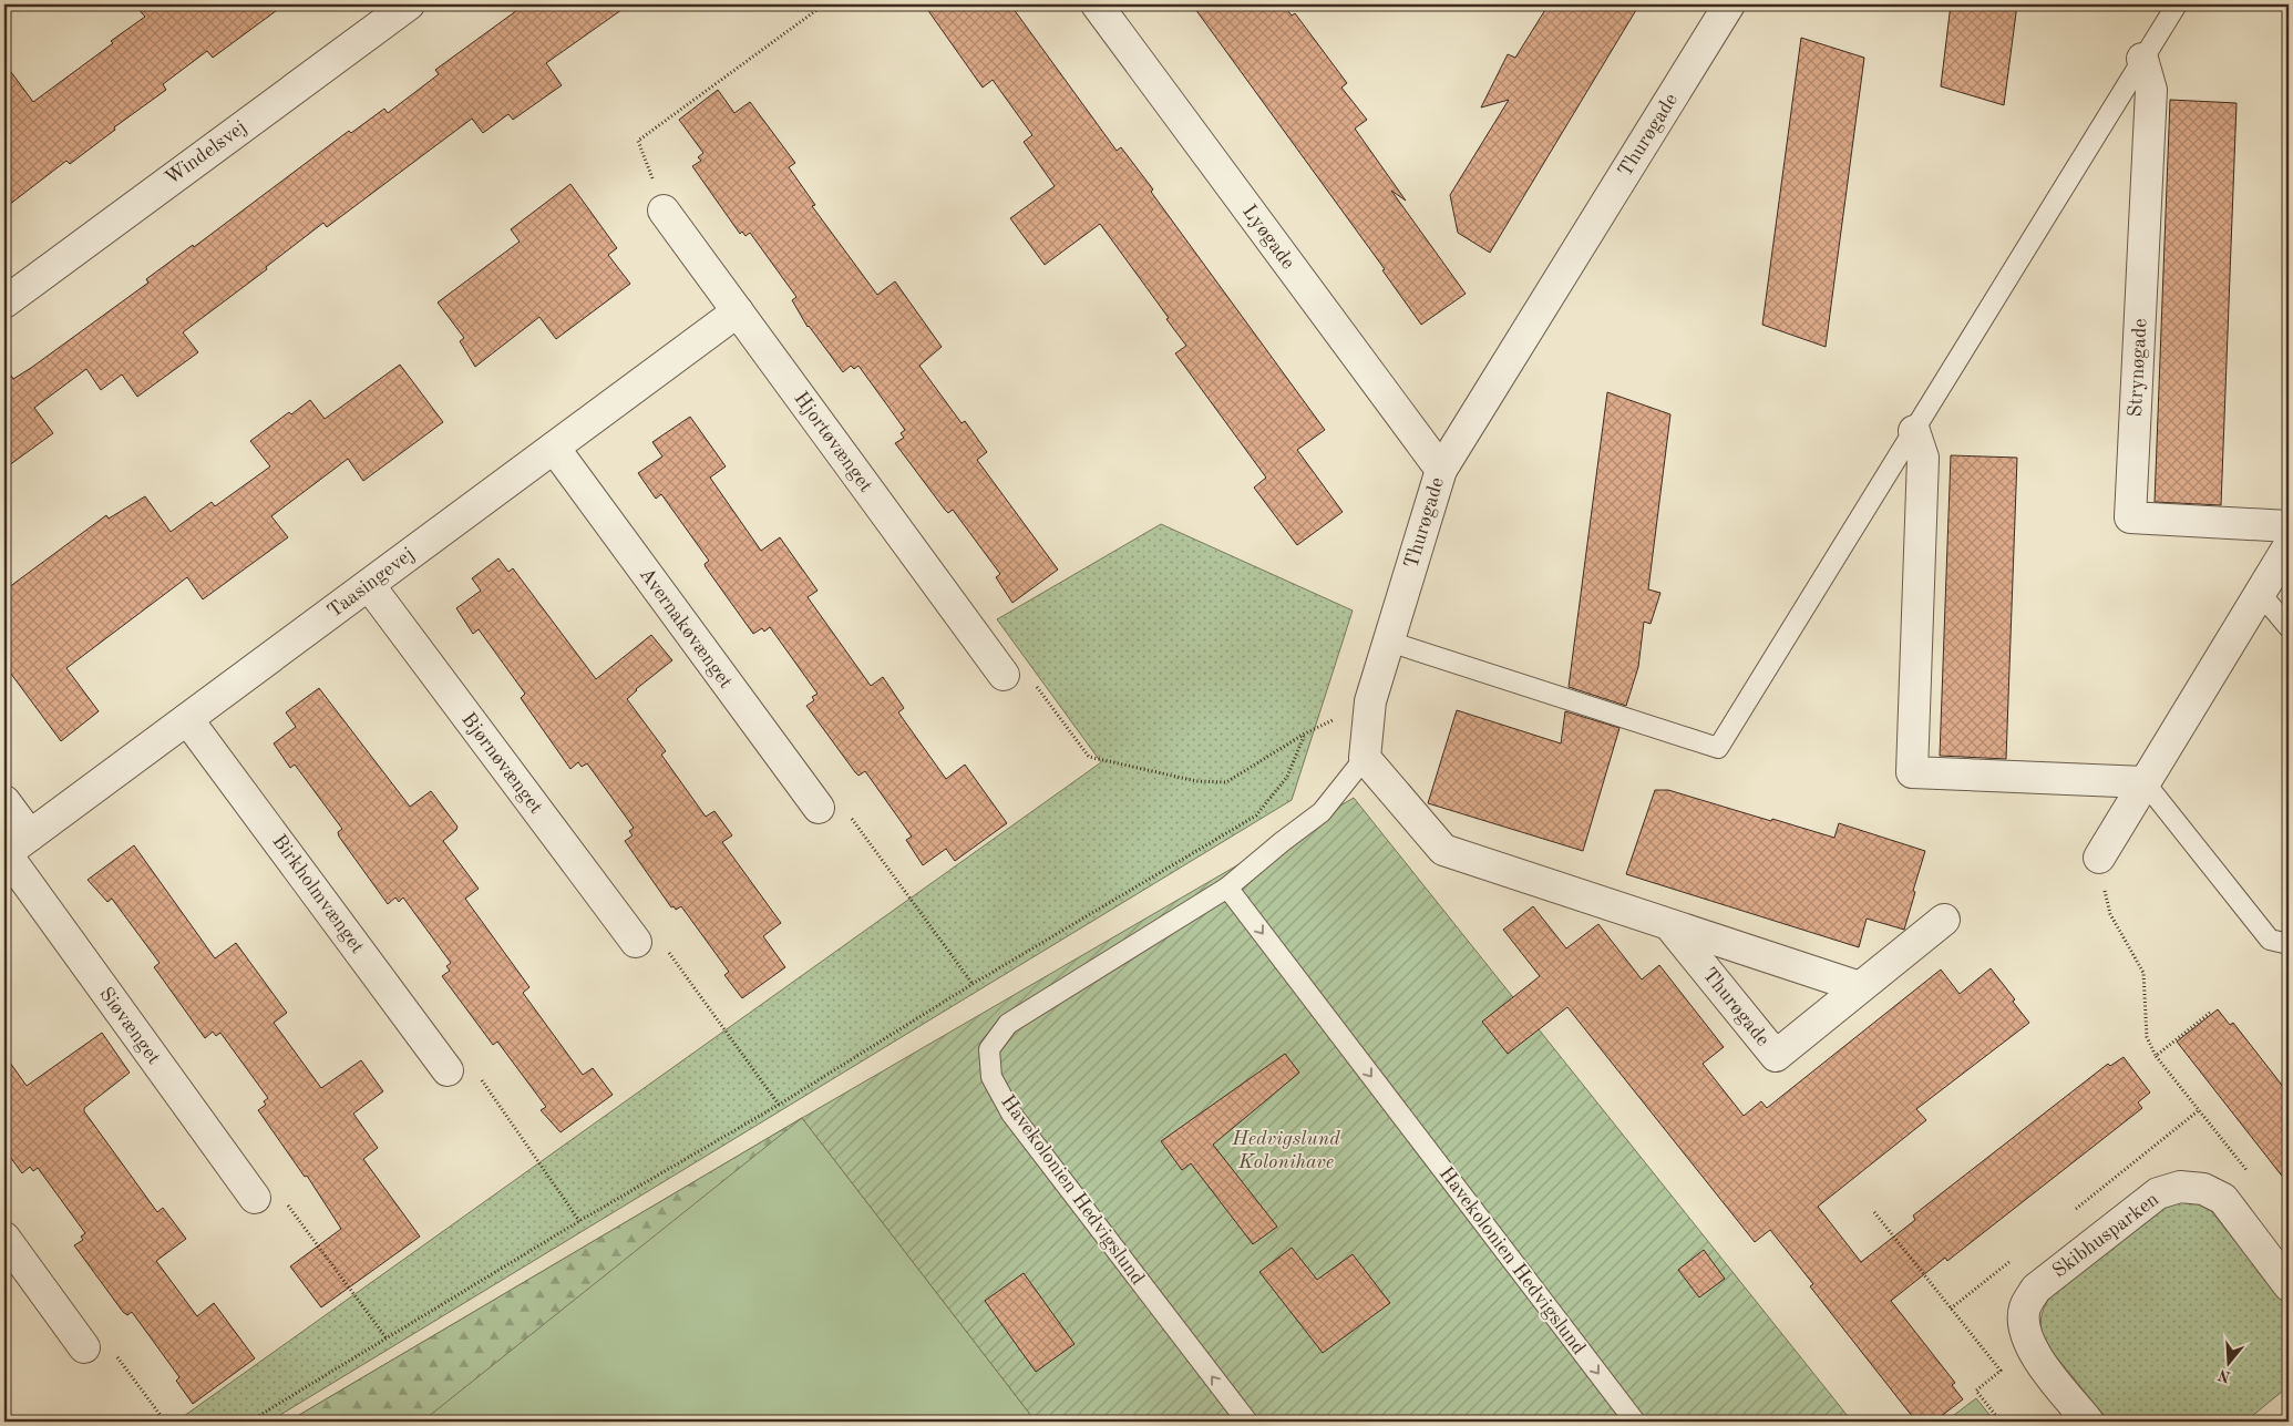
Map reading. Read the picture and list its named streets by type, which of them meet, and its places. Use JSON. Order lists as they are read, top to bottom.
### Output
{
  "streets": {
    "street": [
      "Thurøgade",
      "Windelsvej",
      "Lyøgade",
      "Strynøgade",
      "Hjortøvænget",
      "Taasingevej",
      "Avernakøvænget",
      "Bjørnøvænget",
      "Birkholmvænget",
      "Siøvænget",
      "Skibhusparken"
    ],
    "lane": ["Havekolonien Hedvigslund"]
  },
  "crossings": [
    ["Thurøgade", "Lyøgade"],
    ["Thurøgade", "Havekolonien Hedvigslund"],
    ["Hjortøvænget", "Taasingevej"],
    ["Taasingevej", "Avernakøvænget"],
    ["Taasingevej", "Bjørnøvænget"],
    ["Taasingevej", "Birkholmvænget"],
    ["Taasingevej", "Siøvænget"]
  ],
  "parks": ["Hedvigslund Kolonihave"],
  "north": "bottom"
}
